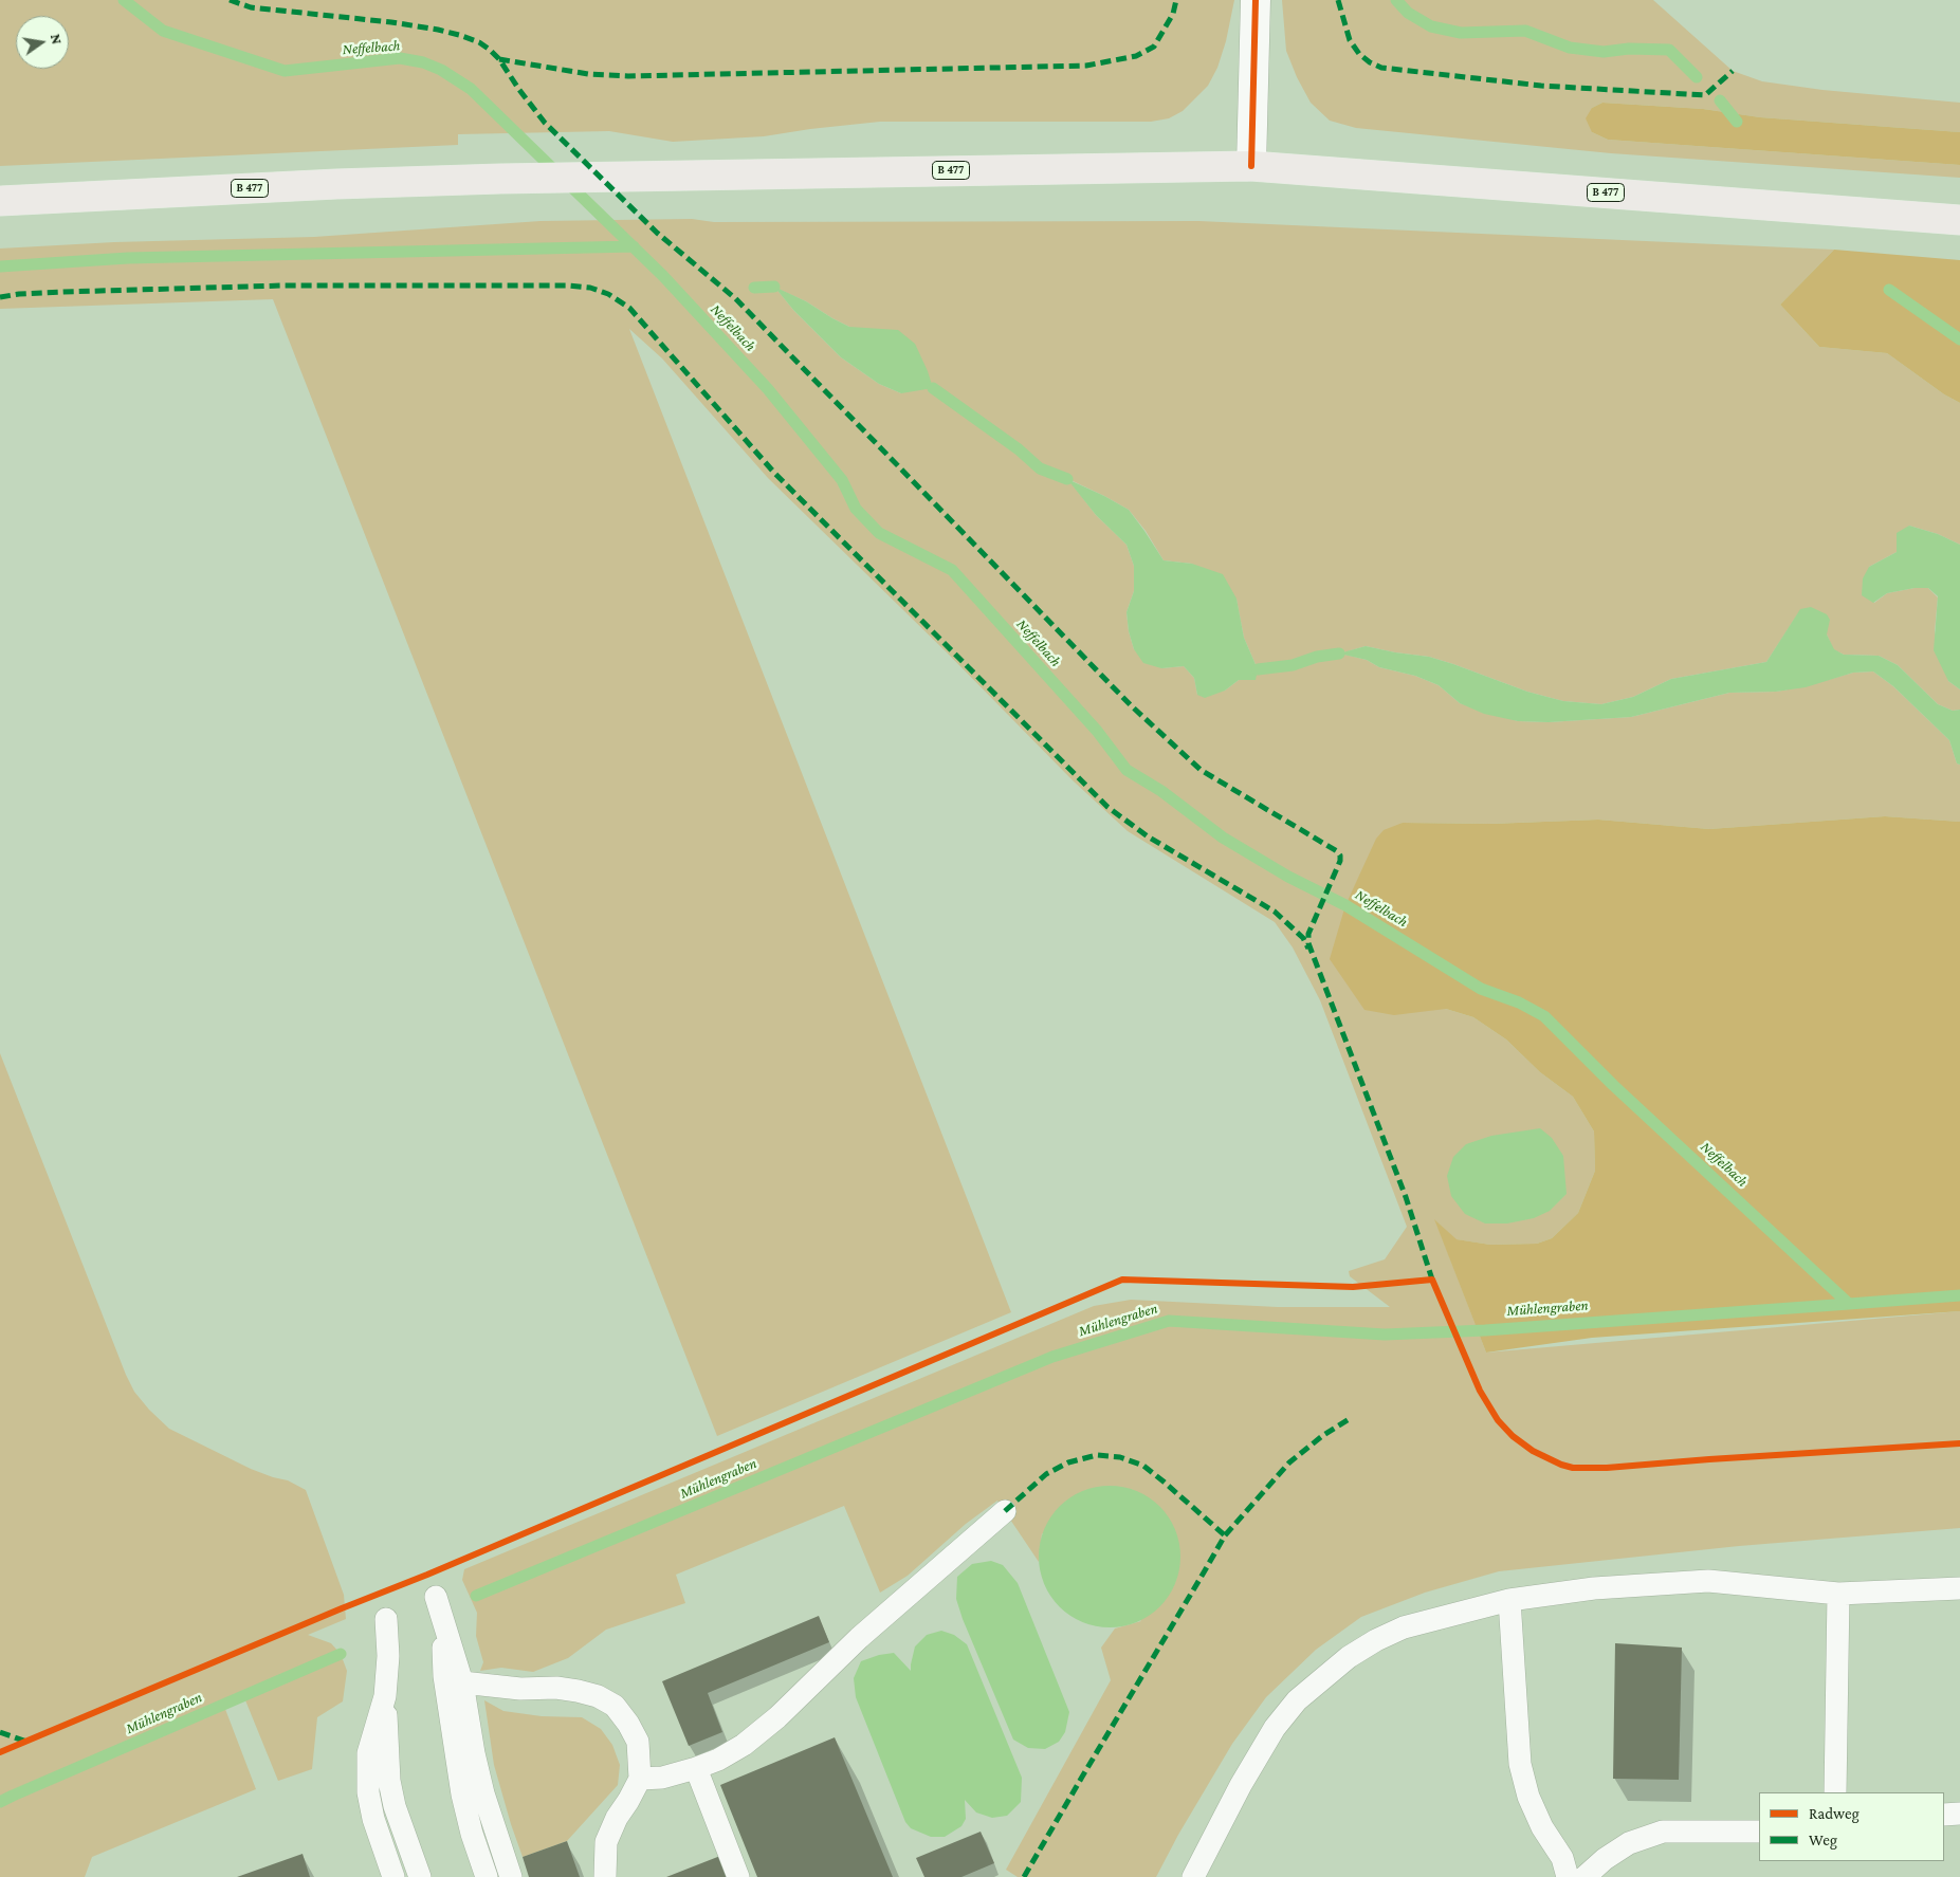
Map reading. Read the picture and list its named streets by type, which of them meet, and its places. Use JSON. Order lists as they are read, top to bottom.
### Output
{
  "streets": {
    "main road": ["B 477"]
  },
  "water": ["Neffelbach", "Mühlengraben"],
  "legend": ["Radweg", "Weg"],
  "north": "right"
}
